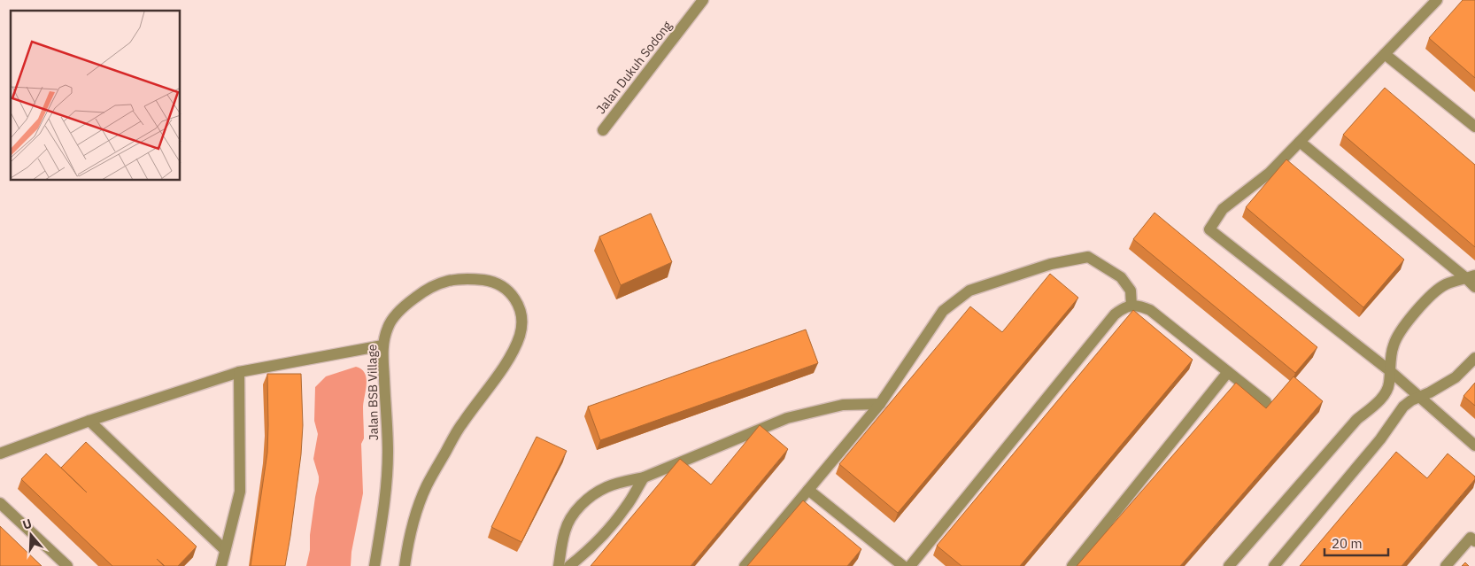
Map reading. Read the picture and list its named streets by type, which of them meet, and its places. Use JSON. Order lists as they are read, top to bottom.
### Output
{
  "streets": {
    "street": ["Jalan Dukuh Sodong", "Jalan BSB Village"]
  },
  "scale_bar": "20 m",
  "north": "top"
}
